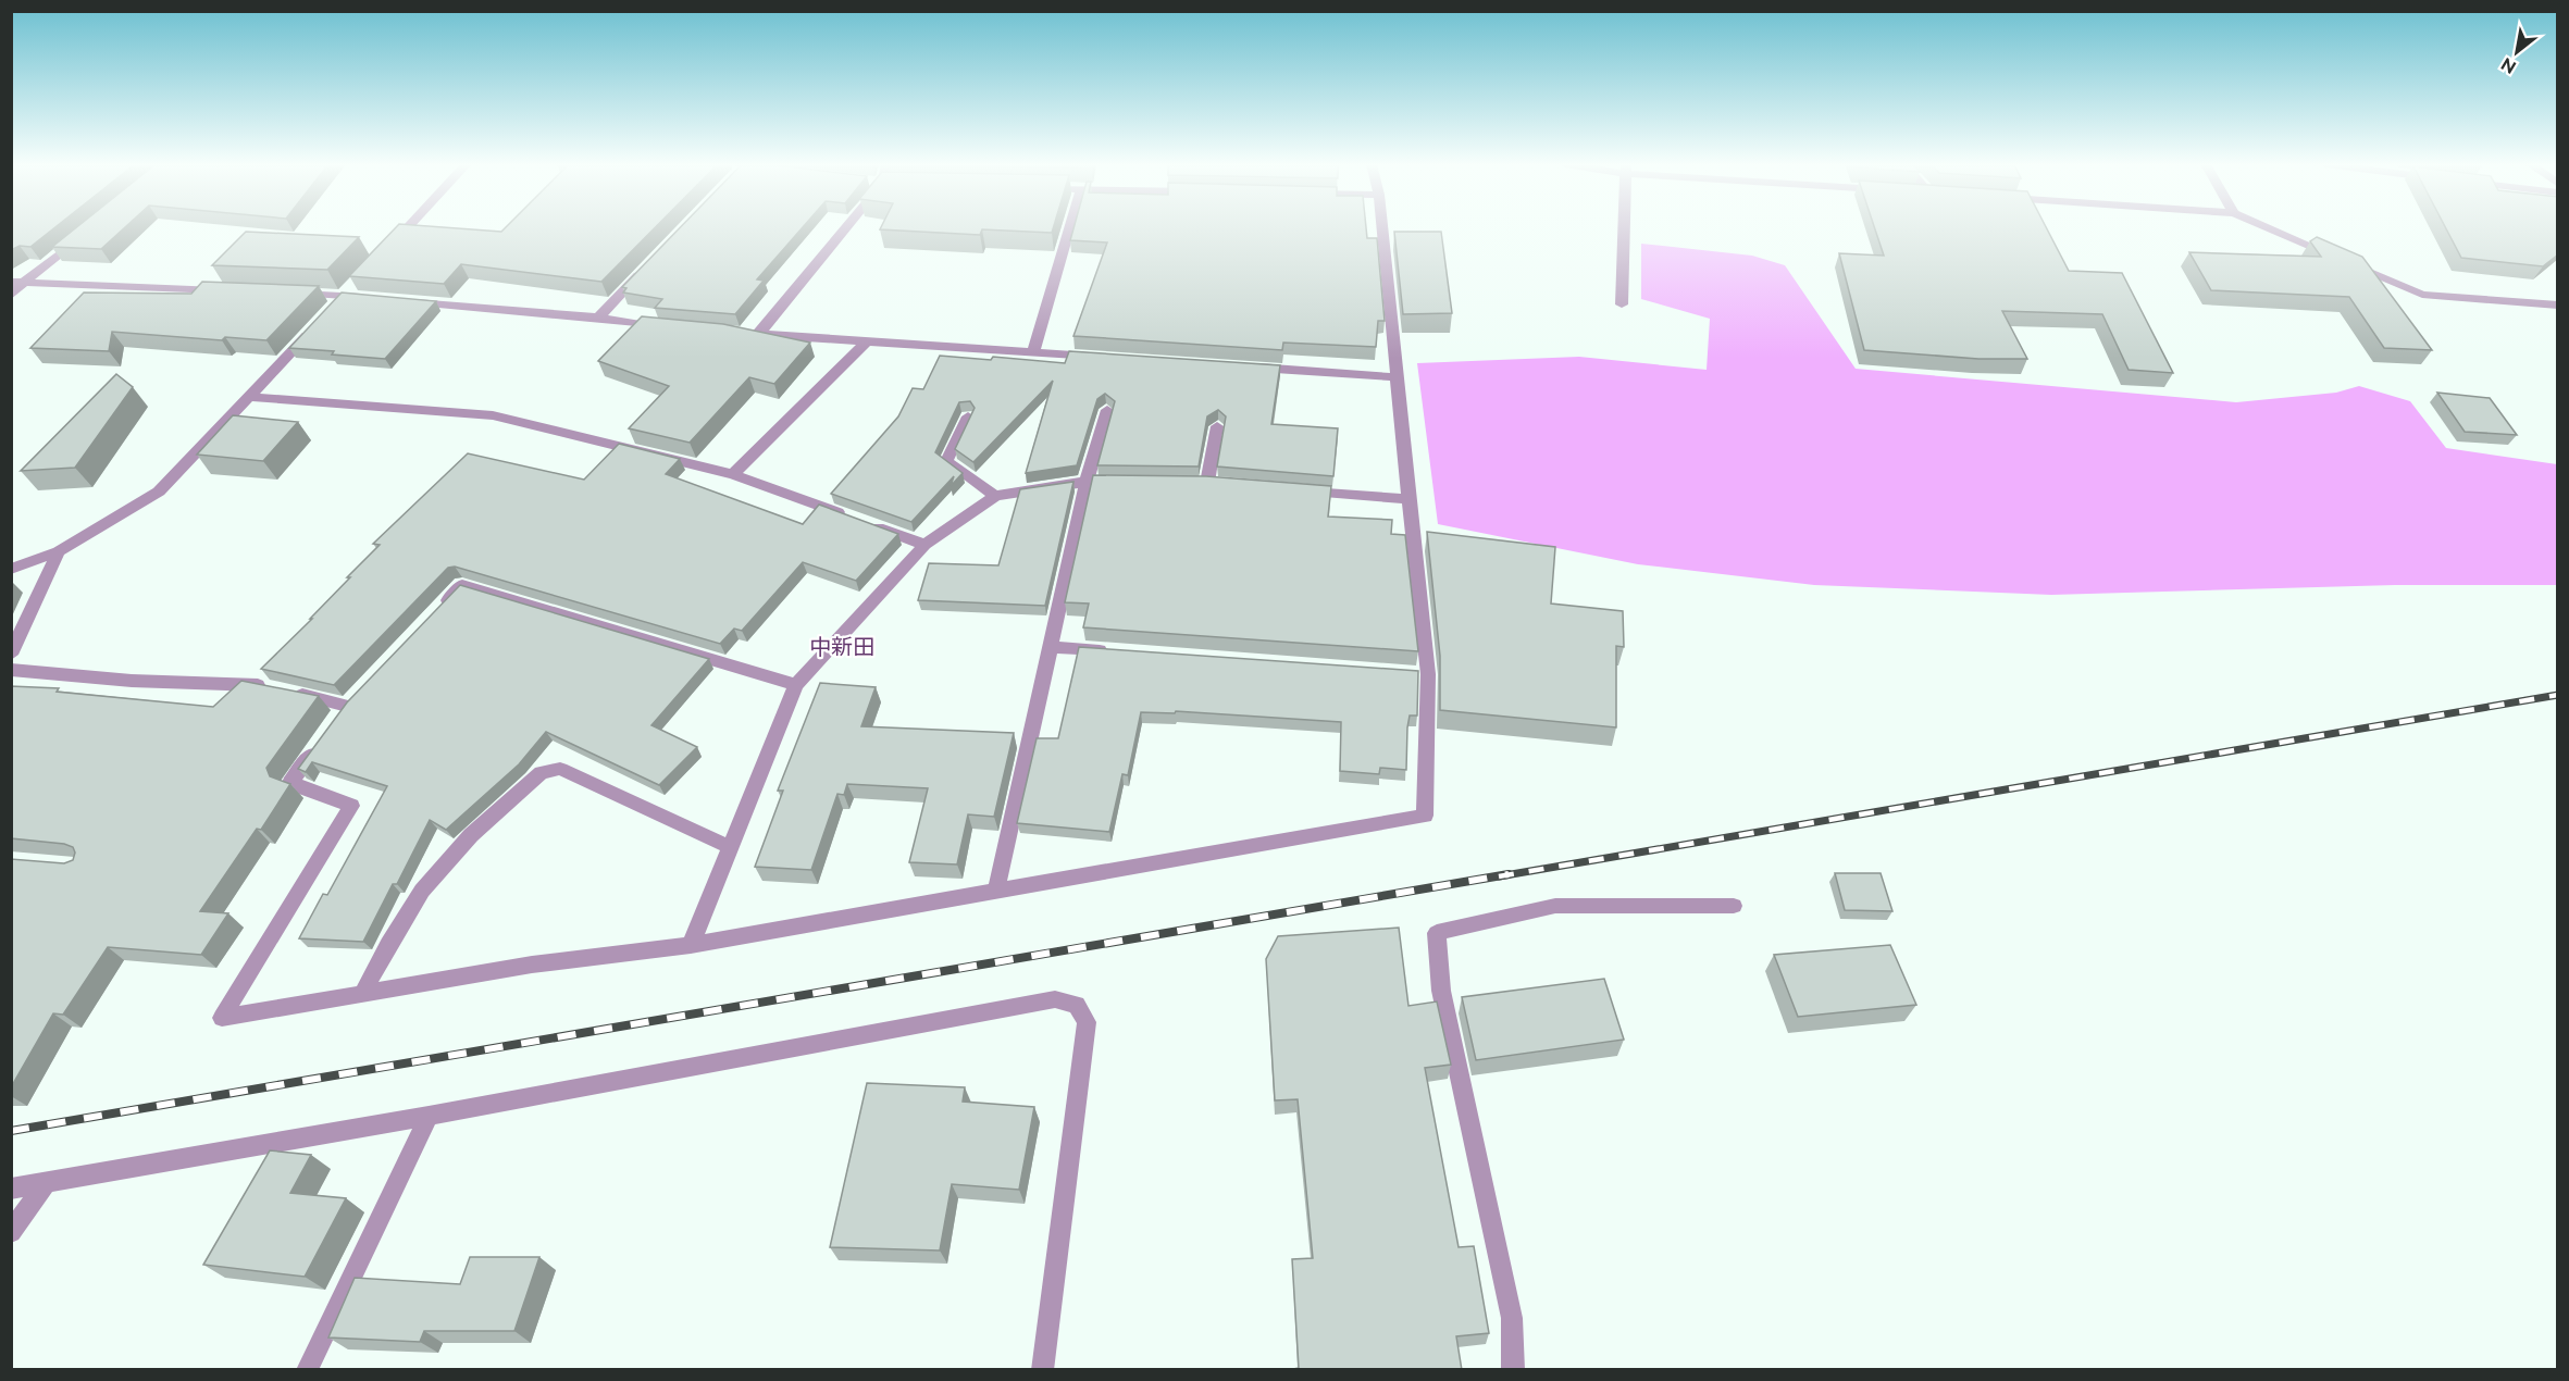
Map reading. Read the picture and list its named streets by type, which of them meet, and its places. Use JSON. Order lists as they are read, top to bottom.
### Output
{
  "districts": ["中新田"],
  "north": "bottom left"
}
